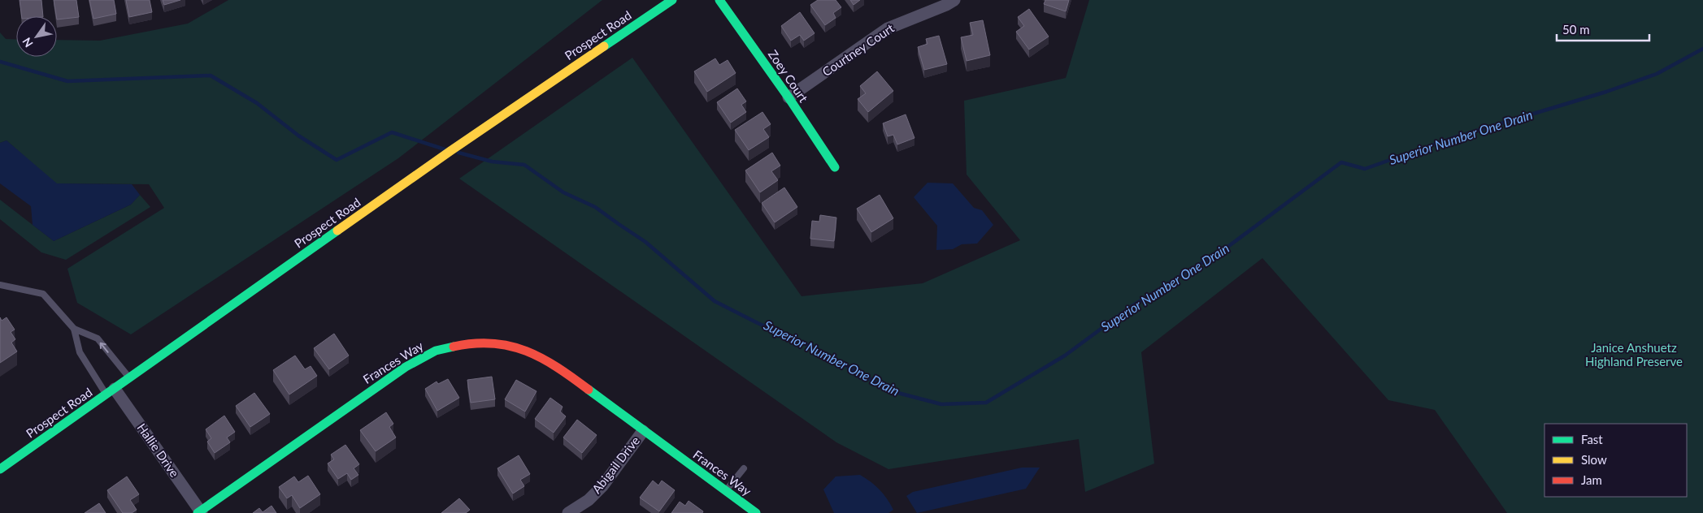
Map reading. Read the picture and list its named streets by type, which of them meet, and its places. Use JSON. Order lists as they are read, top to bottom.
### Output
{
  "streets": {
    "street": [
      "Prospect Road",
      "Courtney Court",
      "Zoey Court",
      "Frances Way",
      "Hallie Drive",
      "Abigail Drive"
    ]
  },
  "crossings": [
    ["Prospect Road", "Hallie Drive"],
    ["Courtney Court", "Zoey Court"],
    ["Frances Way", "Hallie Drive"],
    ["Frances Way", "Abigail Drive"]
  ],
  "water": ["Superior Number One Drain"],
  "parks": ["Janice Anshuetz Highland Preserve"],
  "legend": ["Fast", "Slow", "Jam"],
  "scale_bar": "50 m",
  "north": "bottom left"
}
